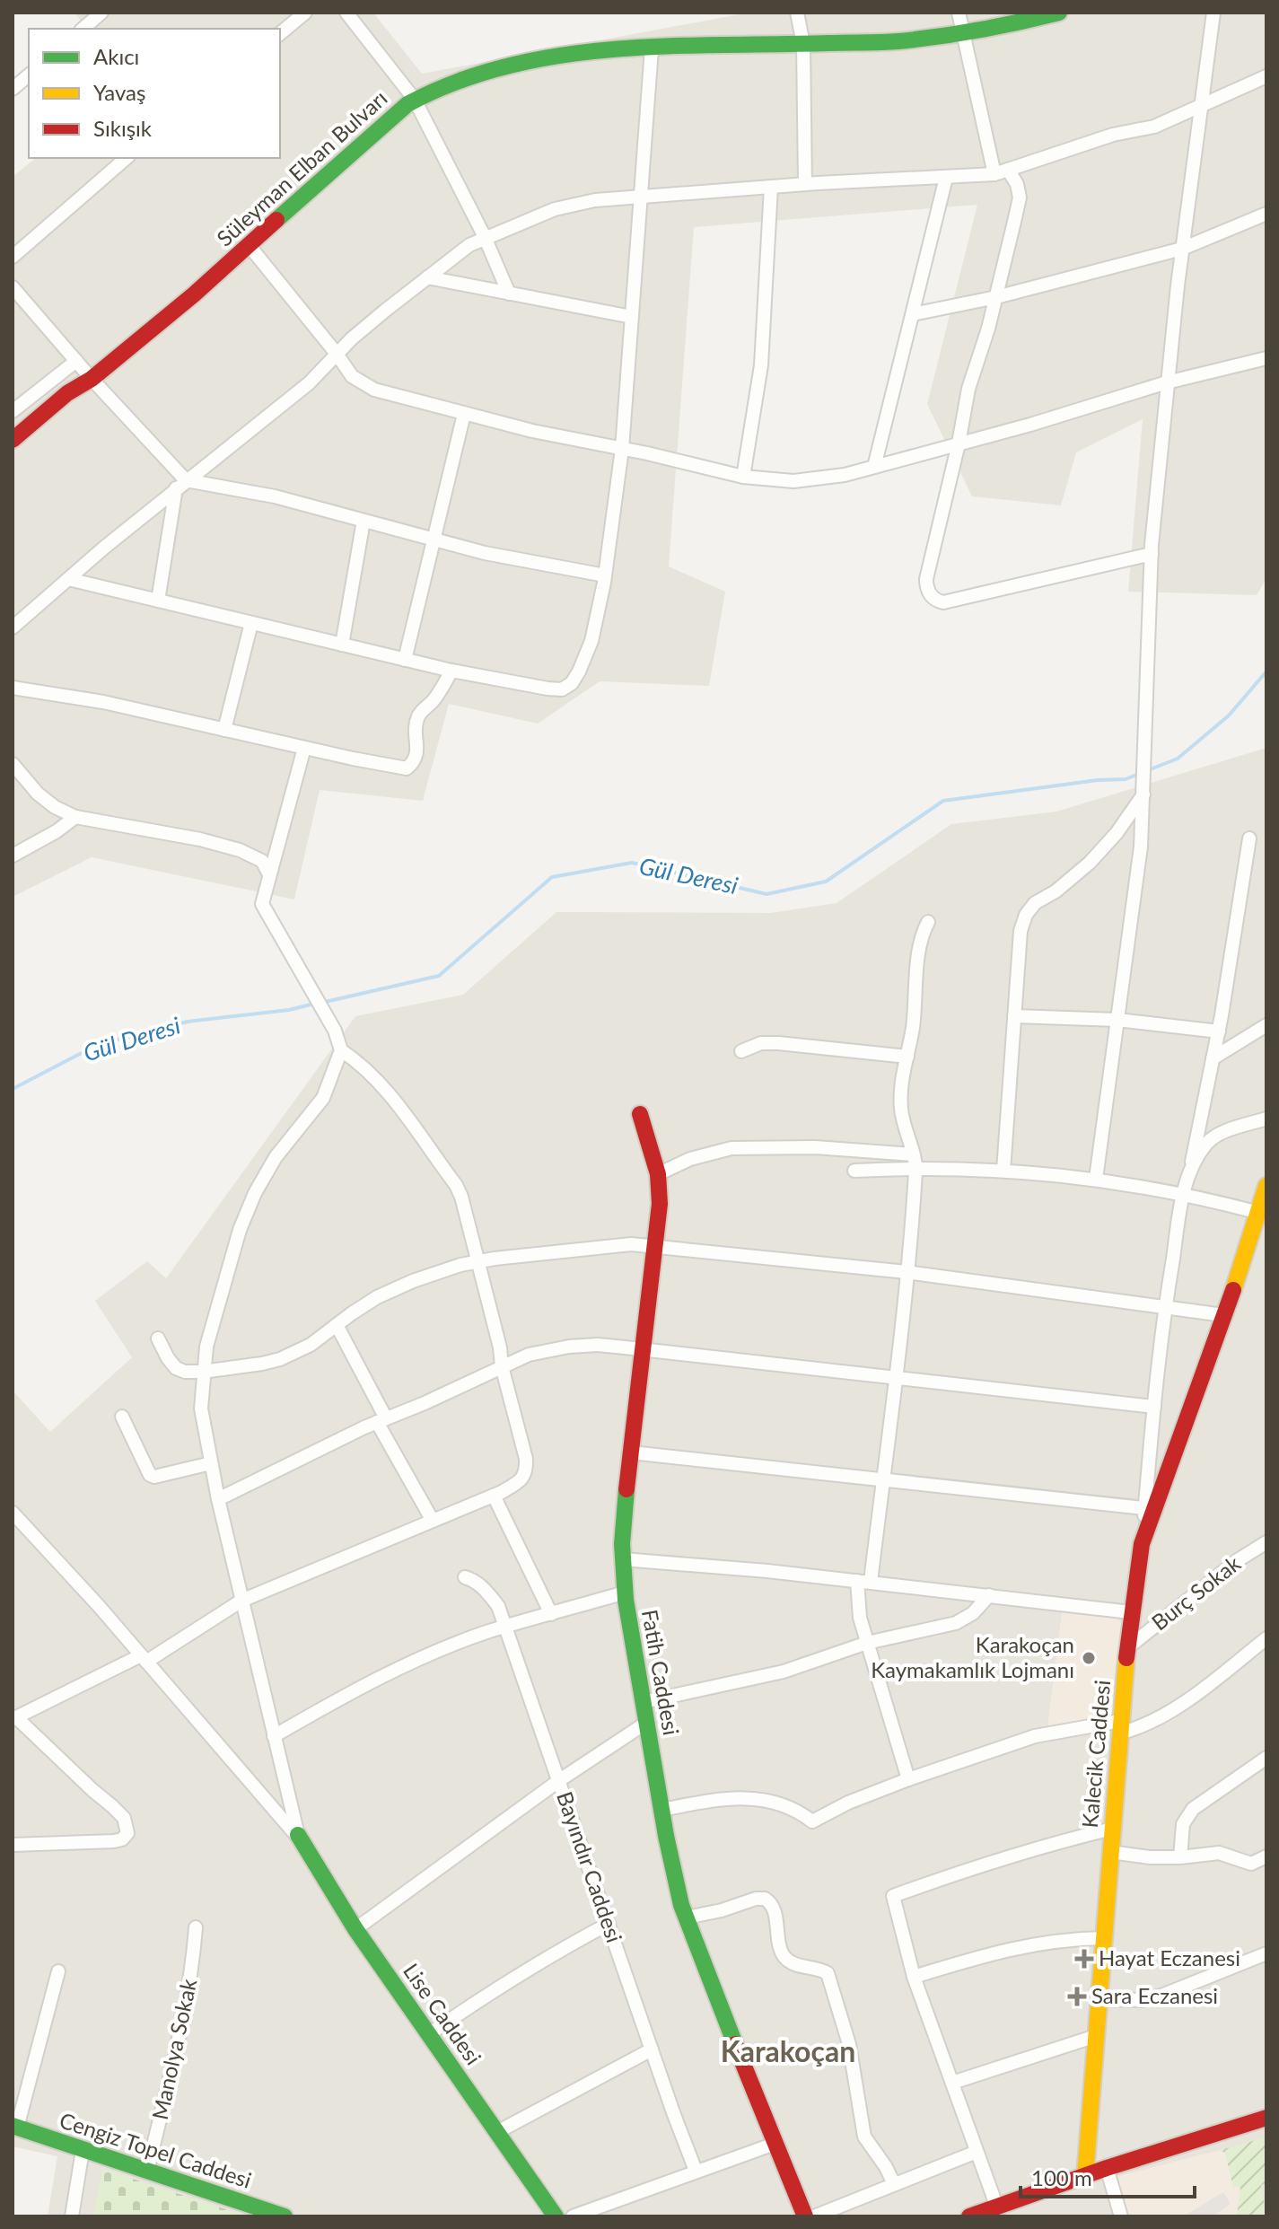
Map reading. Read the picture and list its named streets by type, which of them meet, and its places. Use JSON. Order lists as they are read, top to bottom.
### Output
{
  "streets": {
    "street": [
      "Süleyman Elban Bulvarı",
      "Burç Sokak",
      "Fatih Caddesi",
      "Kalecik Caddesi",
      "Bayındır Caddesi",
      "Lise Caddesi",
      "Manolya Sokak",
      "Cengiz Topel Caddesi"
    ]
  },
  "crossings": [
    ["Burç Sokak", "Kalecik Caddesi"],
    ["Manolya Sokak", "Cengiz Topel Caddesi"]
  ],
  "districts": ["Karakoçan"],
  "water": ["Gül Deresi"],
  "places": {
    "other": ["Karakoçan Kaymakamlık Lojmanı"],
    "health": ["Hayat Eczanesi", "Sara Eczanesi"]
  },
  "legend": ["Akıcı", "Yavaş", "Sıkışık"],
  "scale_bar": "100 m"
}
